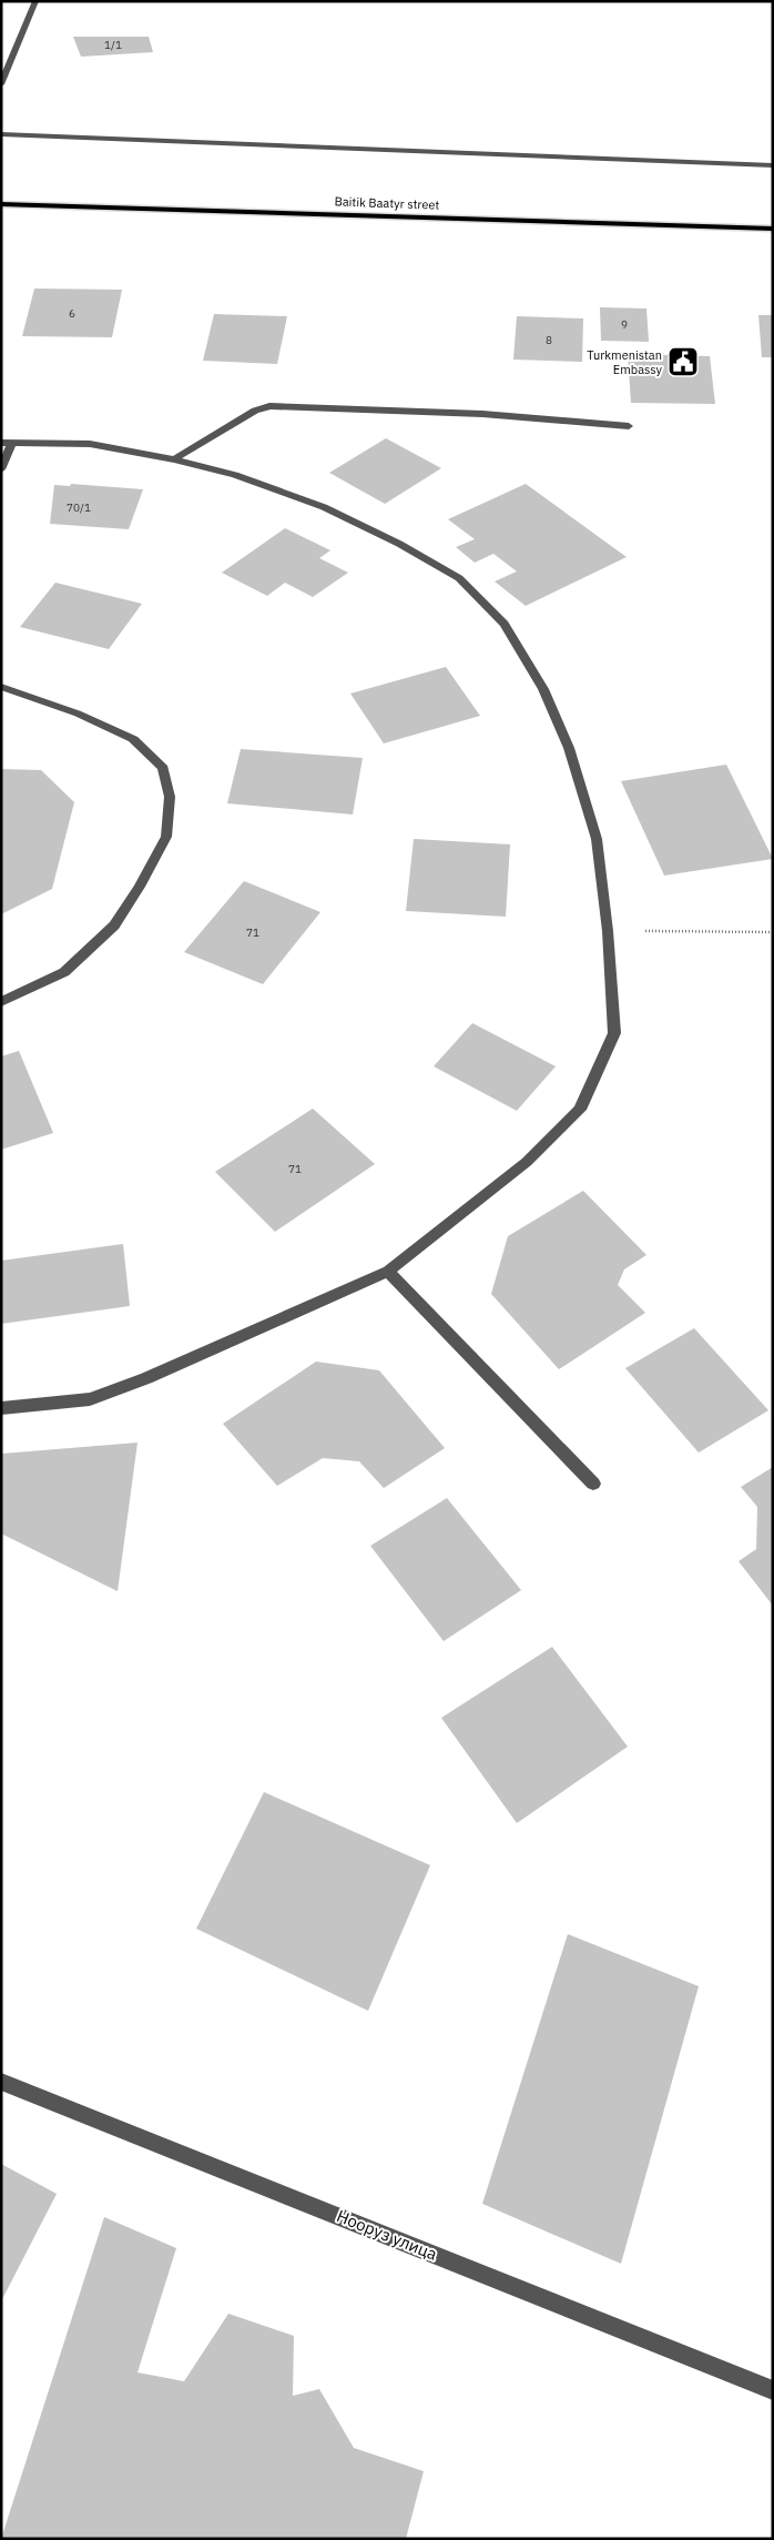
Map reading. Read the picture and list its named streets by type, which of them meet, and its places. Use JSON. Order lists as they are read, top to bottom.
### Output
{
  "streets": {
    "main road": ["Baitik Baatyr street"],
    "street": ["Нооруз улица"]
  },
  "places": {
    "public building": ["Turkmenistan Embassy"]
  },
  "house_numbers": [
    "1/1",
    "6",
    "9",
    "8",
    "70/1",
    "71",
    "71"
  ]
}
